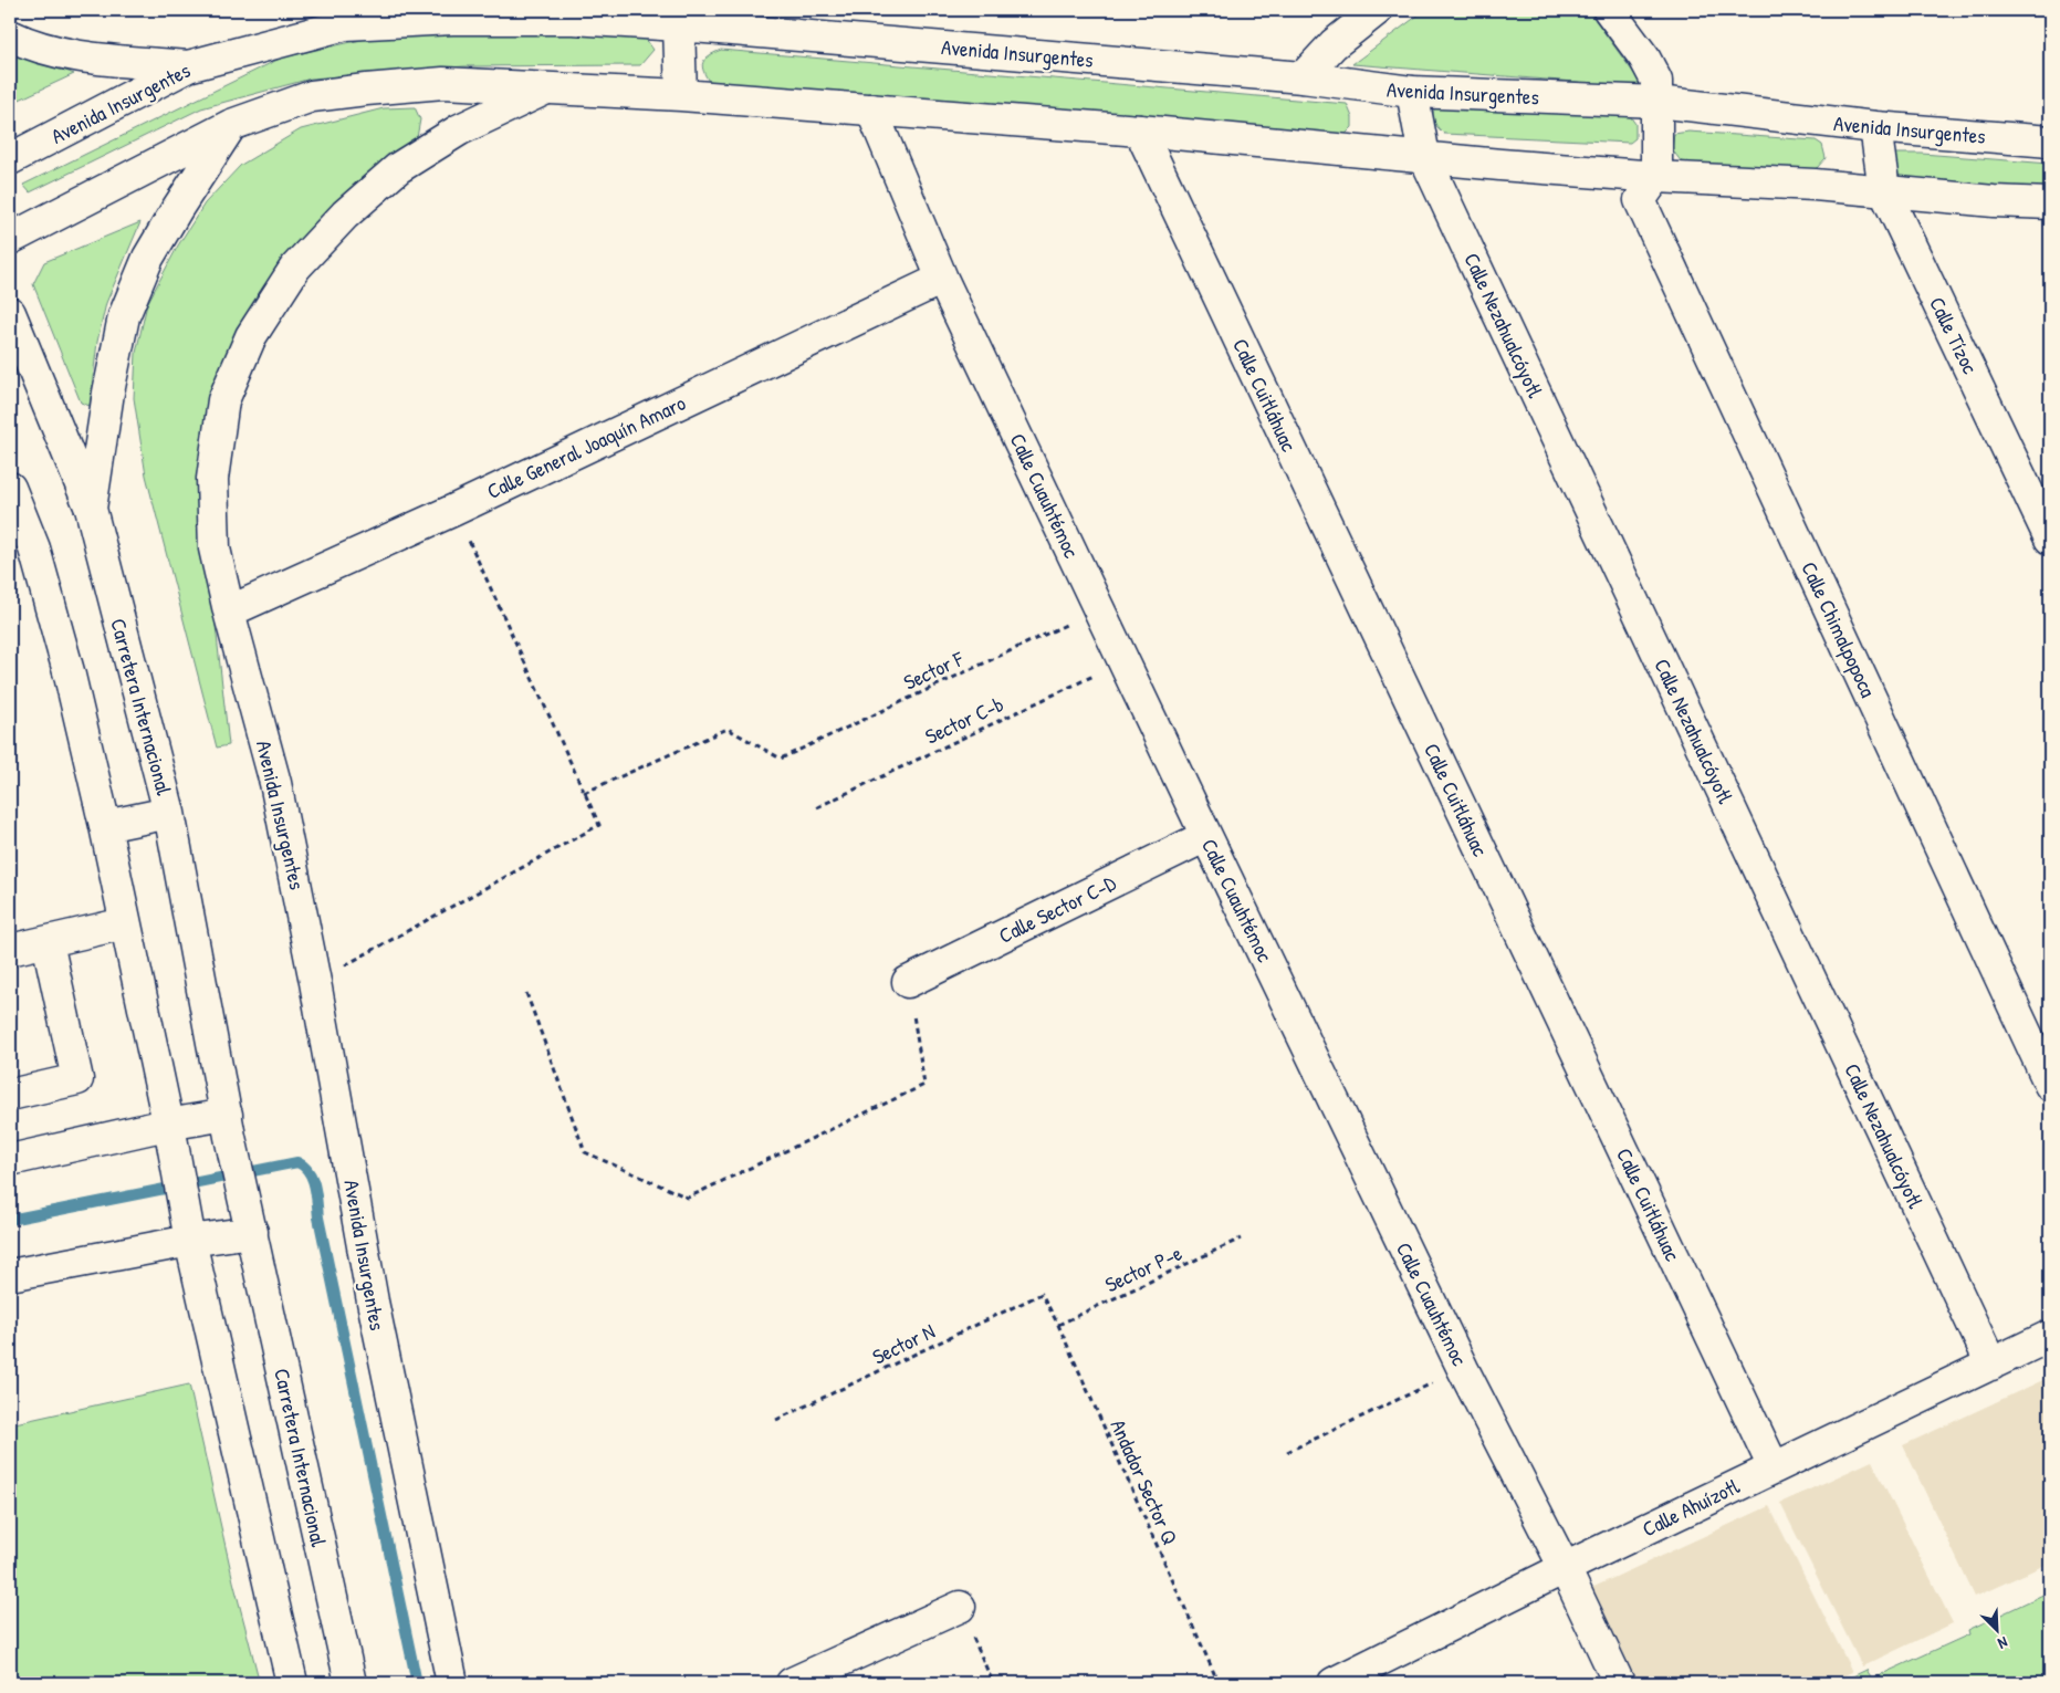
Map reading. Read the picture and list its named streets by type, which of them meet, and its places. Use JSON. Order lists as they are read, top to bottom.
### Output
{
  "streets": {
    "street": [
      "Avenida Insurgentes",
      "Calle Nezahualcóyotl",
      "Calle Tízoc",
      "Calle Cuitláhuac",
      "Calle General Joaquín Amaro",
      "Calle Cuauhtémoc",
      "Calle Chimalpopoca",
      "Carretera Internacional",
      "Calle Sector C-D",
      "Calle Ahuízotl"
    ],
    "path": [
      "Sector F",
      "Sector C-b",
      "Sector P-e",
      "Sector N",
      "Andador Sector Q"
    ]
  },
  "crossings": [
    ["Avenida Insurgentes", "Calle Nezahualcóyotl"],
    ["Avenida Insurgentes", "Calle Tízoc"],
    ["Avenida Insurgentes", "Calle Cuitláhuac"],
    ["Avenida Insurgentes", "Calle General Joaquín Amaro"],
    ["Avenida Insurgentes", "Calle Cuauhtémoc"],
    ["Avenida Insurgentes", "Calle Chimalpopoca"],
    ["Calle Nezahualcóyotl", "Calle Ahuízotl"],
    ["Calle Cuitláhuac", "Calle Ahuízotl"],
    ["Calle General Joaquín Amaro", "Calle Cuauhtémoc"],
    ["Calle Cuauhtémoc", "Sector F"],
    ["Calle Cuauhtémoc", "Sector C-b"],
    ["Calle Cuauhtémoc", "Calle Sector C-D"],
    ["Calle Cuauhtémoc", "Calle Ahuízotl"],
    ["Sector P-e", "Andador Sector Q"],
    ["Sector N", "Andador Sector Q"]
  ],
  "north": "bottom right"
}
